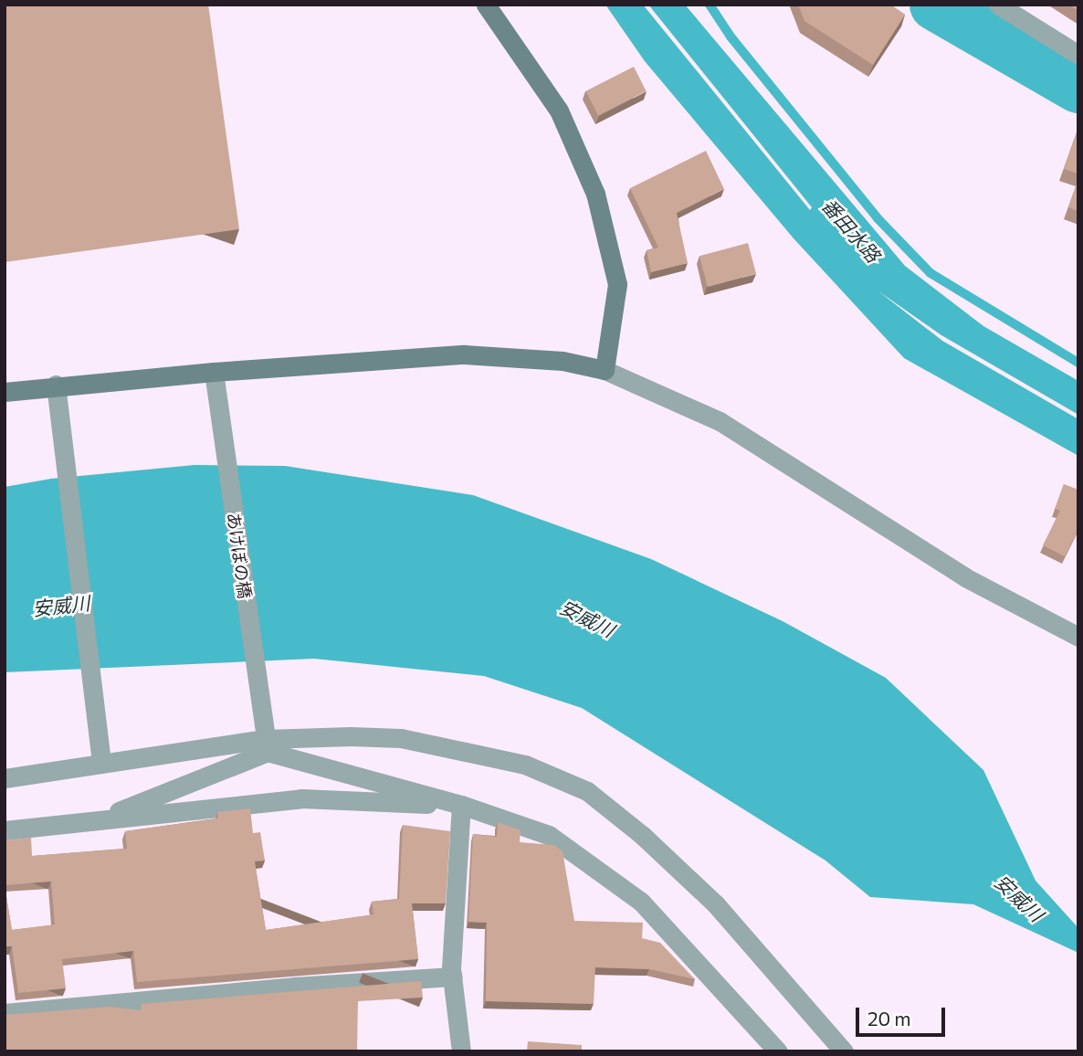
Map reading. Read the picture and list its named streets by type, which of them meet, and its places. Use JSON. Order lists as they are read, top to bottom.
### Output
{
  "streets": {
    "street": ["あけぼの橋"]
  },
  "water": ["番田水路", "安威川"],
  "scale_bar": "20 m"
}
